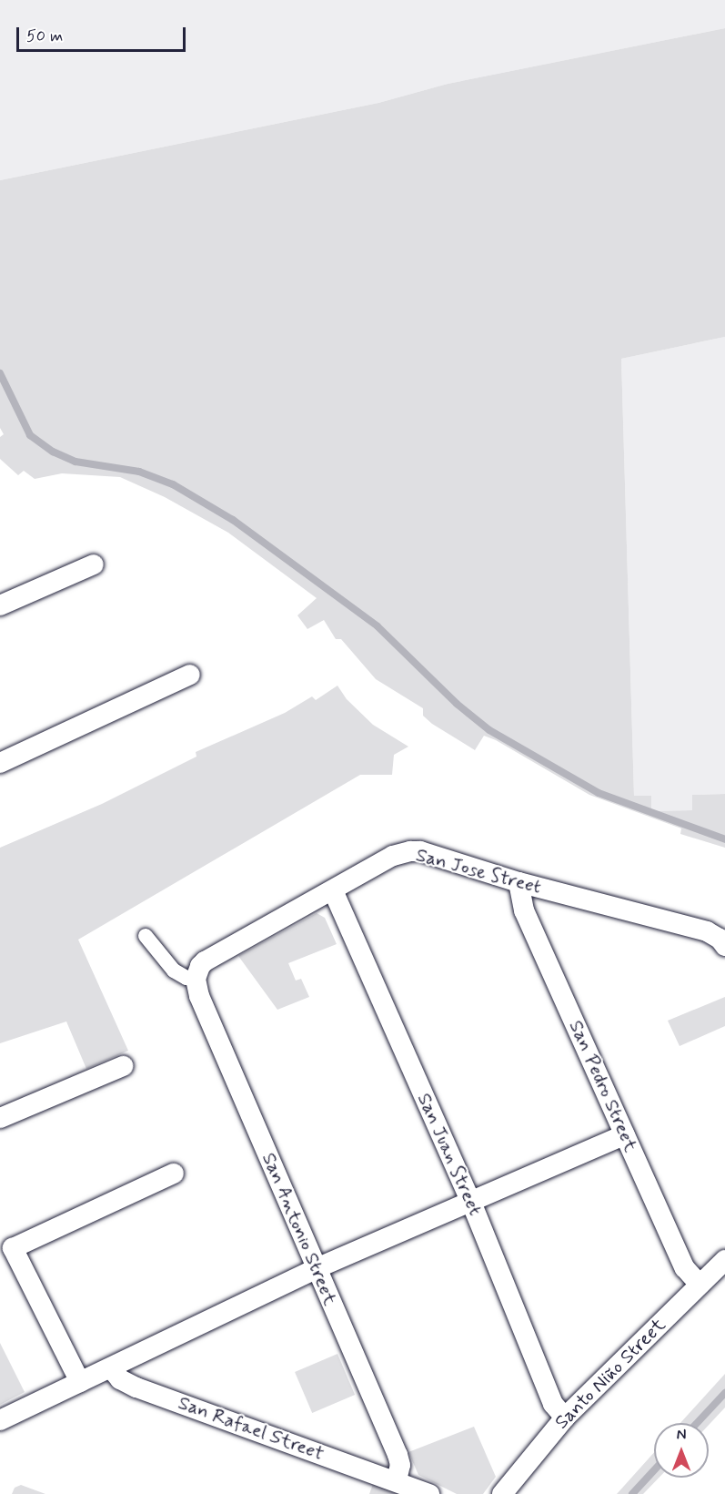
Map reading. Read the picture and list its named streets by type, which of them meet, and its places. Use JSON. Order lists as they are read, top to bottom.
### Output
{
  "streets": {
    "street": [
      "San Jose Street",
      "San Pedro Street",
      "San Juan Street",
      "San Antonio Street",
      "Santo Niño Street",
      "San Rafael Street"
    ]
  },
  "crossings": [
    ["San Jose Street", "San Pedro Street"],
    ["San Jose Street", "San Juan Street"],
    ["San Jose Street", "San Antonio Street"],
    ["San Pedro Street", "Santo Niño Street"],
    ["San Juan Street", "Santo Niño Street"],
    ["San Antonio Street", "San Rafael Street"]
  ],
  "scale_bar": "50 m",
  "north": "top"
}
